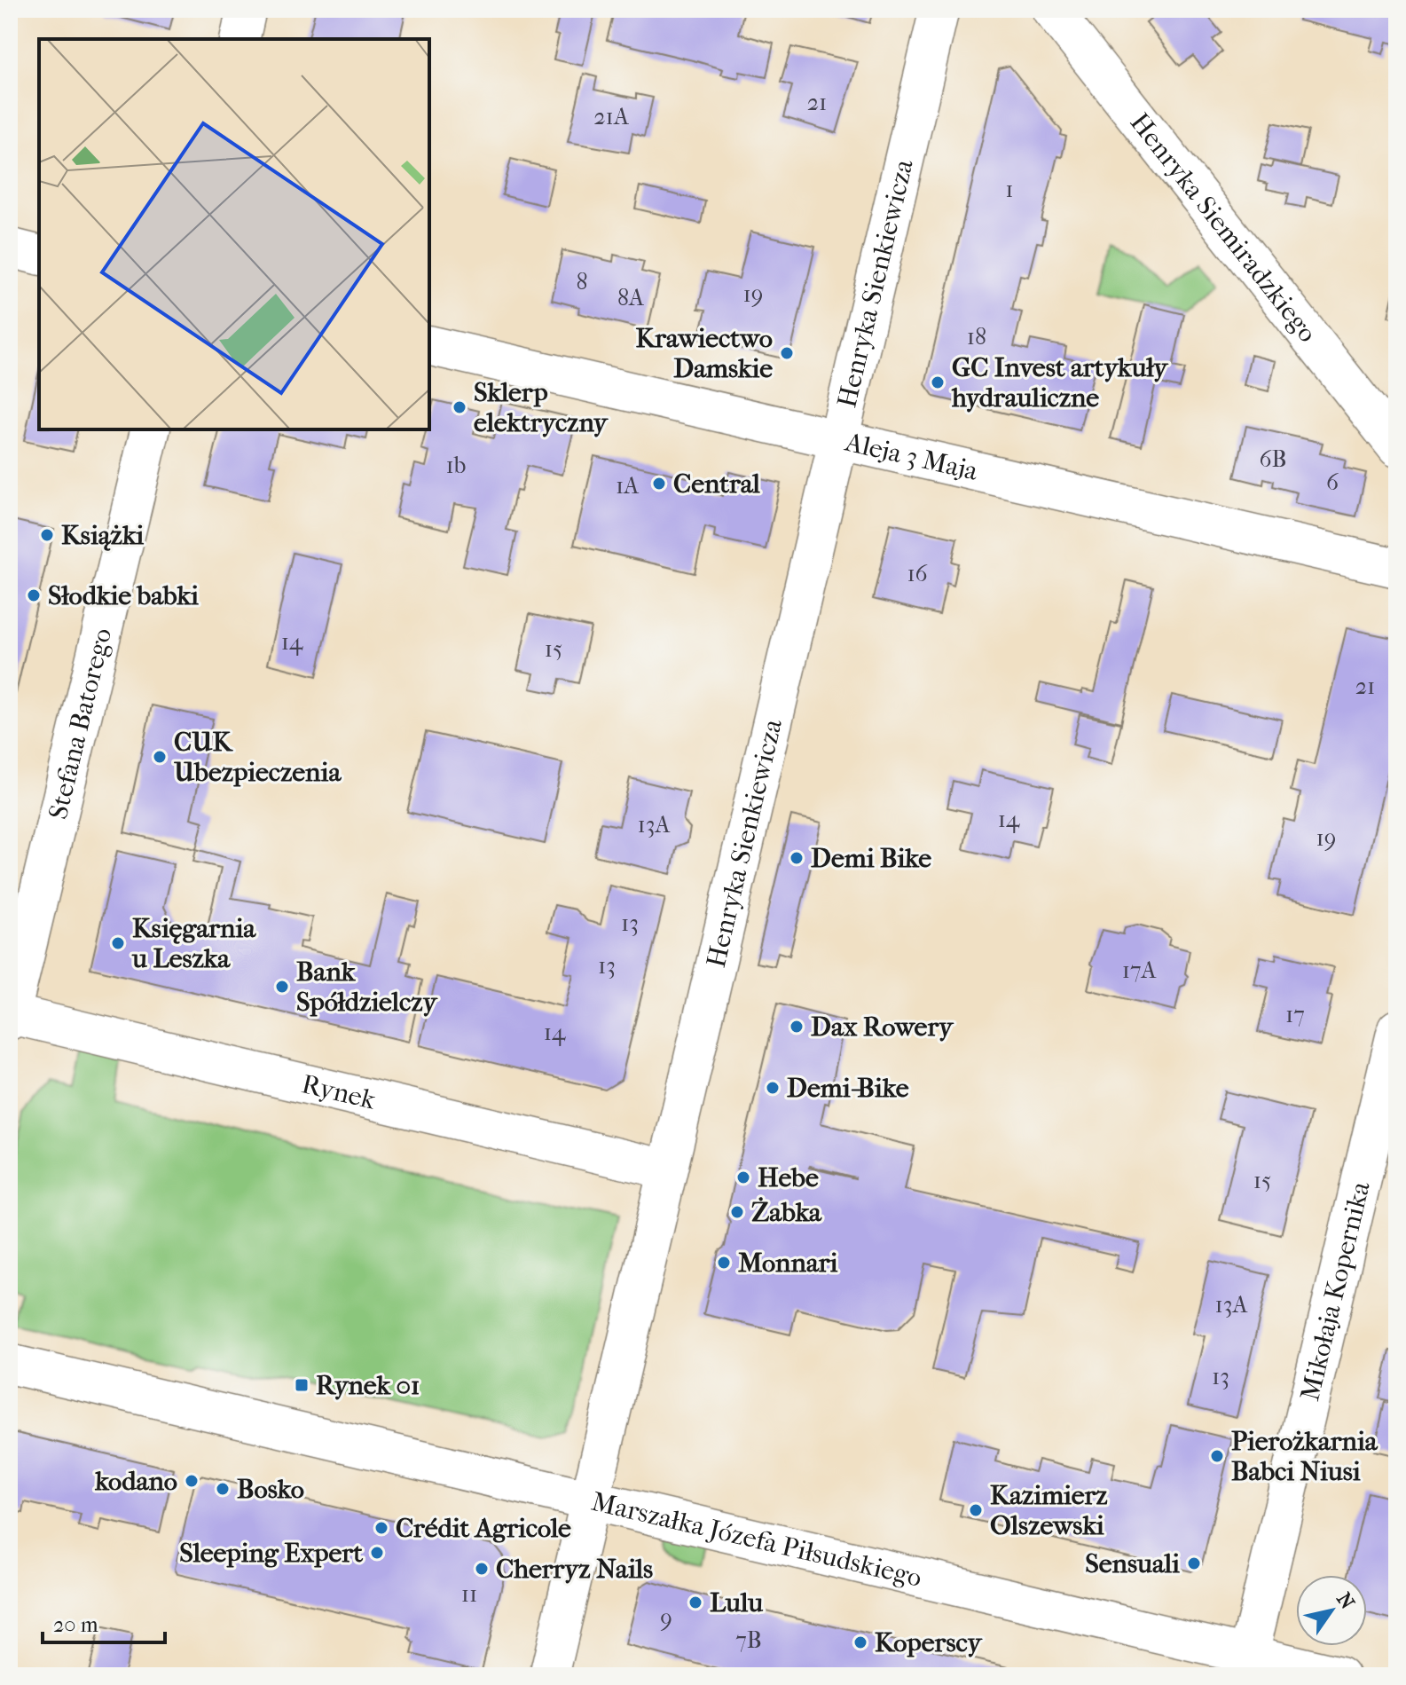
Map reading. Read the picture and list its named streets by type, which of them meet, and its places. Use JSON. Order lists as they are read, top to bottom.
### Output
{
  "streets": {
    "street": [
      "Henryka Siemiradzkiego",
      "Henryka Sienkiewicza",
      "Aleja 3 Maja",
      "Stefana Batorego",
      "Rynek",
      "Mikołaja Kopernika",
      "Marszałka Józefa Piłsudskiego"
    ]
  },
  "crossings": [
    ["Henryka Sienkiewicza", "Aleja 3 Maja"],
    ["Henryka Sienkiewicza", "Rynek"],
    ["Henryka Sienkiewicza", "Marszałka Józefa Piłsudskiego"],
    ["Stefana Batorego", "Rynek"],
    ["Mikołaja Kopernika", "Marszałka Józefa Piłsudskiego"]
  ],
  "places": {
    "other": [
      "Krawiectwo Damskie",
      "GC Invest artykuły hydrauliczne",
      "Sklerp elektryczny",
      "Central",
      "Książki",
      "Słodkie babki",
      "CUK Ubezpieczenia",
      "Demi Bike",
      "Księgarnia u Leszka",
      "Bank Spółdzielczy",
      "Dax Rowery",
      "Demi-Bike",
      "Hebe",
      "Żabka",
      "Monnari",
      "Pierożkarnia Babci Niusi",
      "kodano",
      "Bosko",
      "Kazimierz Olszewski",
      "Crédit Agricole",
      "Sleeping Expert",
      "Sensuali",
      "Cherryz Nails",
      "Lulu",
      "Koperscy"
    ],
    "transit": ["Rynek 01"]
  },
  "house_numbers": [
    "21",
    "21A",
    "1",
    "8",
    "19",
    "8A",
    "18",
    "6B",
    "1b",
    "6",
    "1A",
    "16",
    "14",
    "15",
    "21",
    "14",
    "13A",
    "19",
    "13",
    "13",
    "17A",
    "17",
    "14",
    "15",
    "13A",
    "13",
    "11",
    "9",
    "7B"
  ],
  "scale_bar": "20 m",
  "north": "top right"
}
